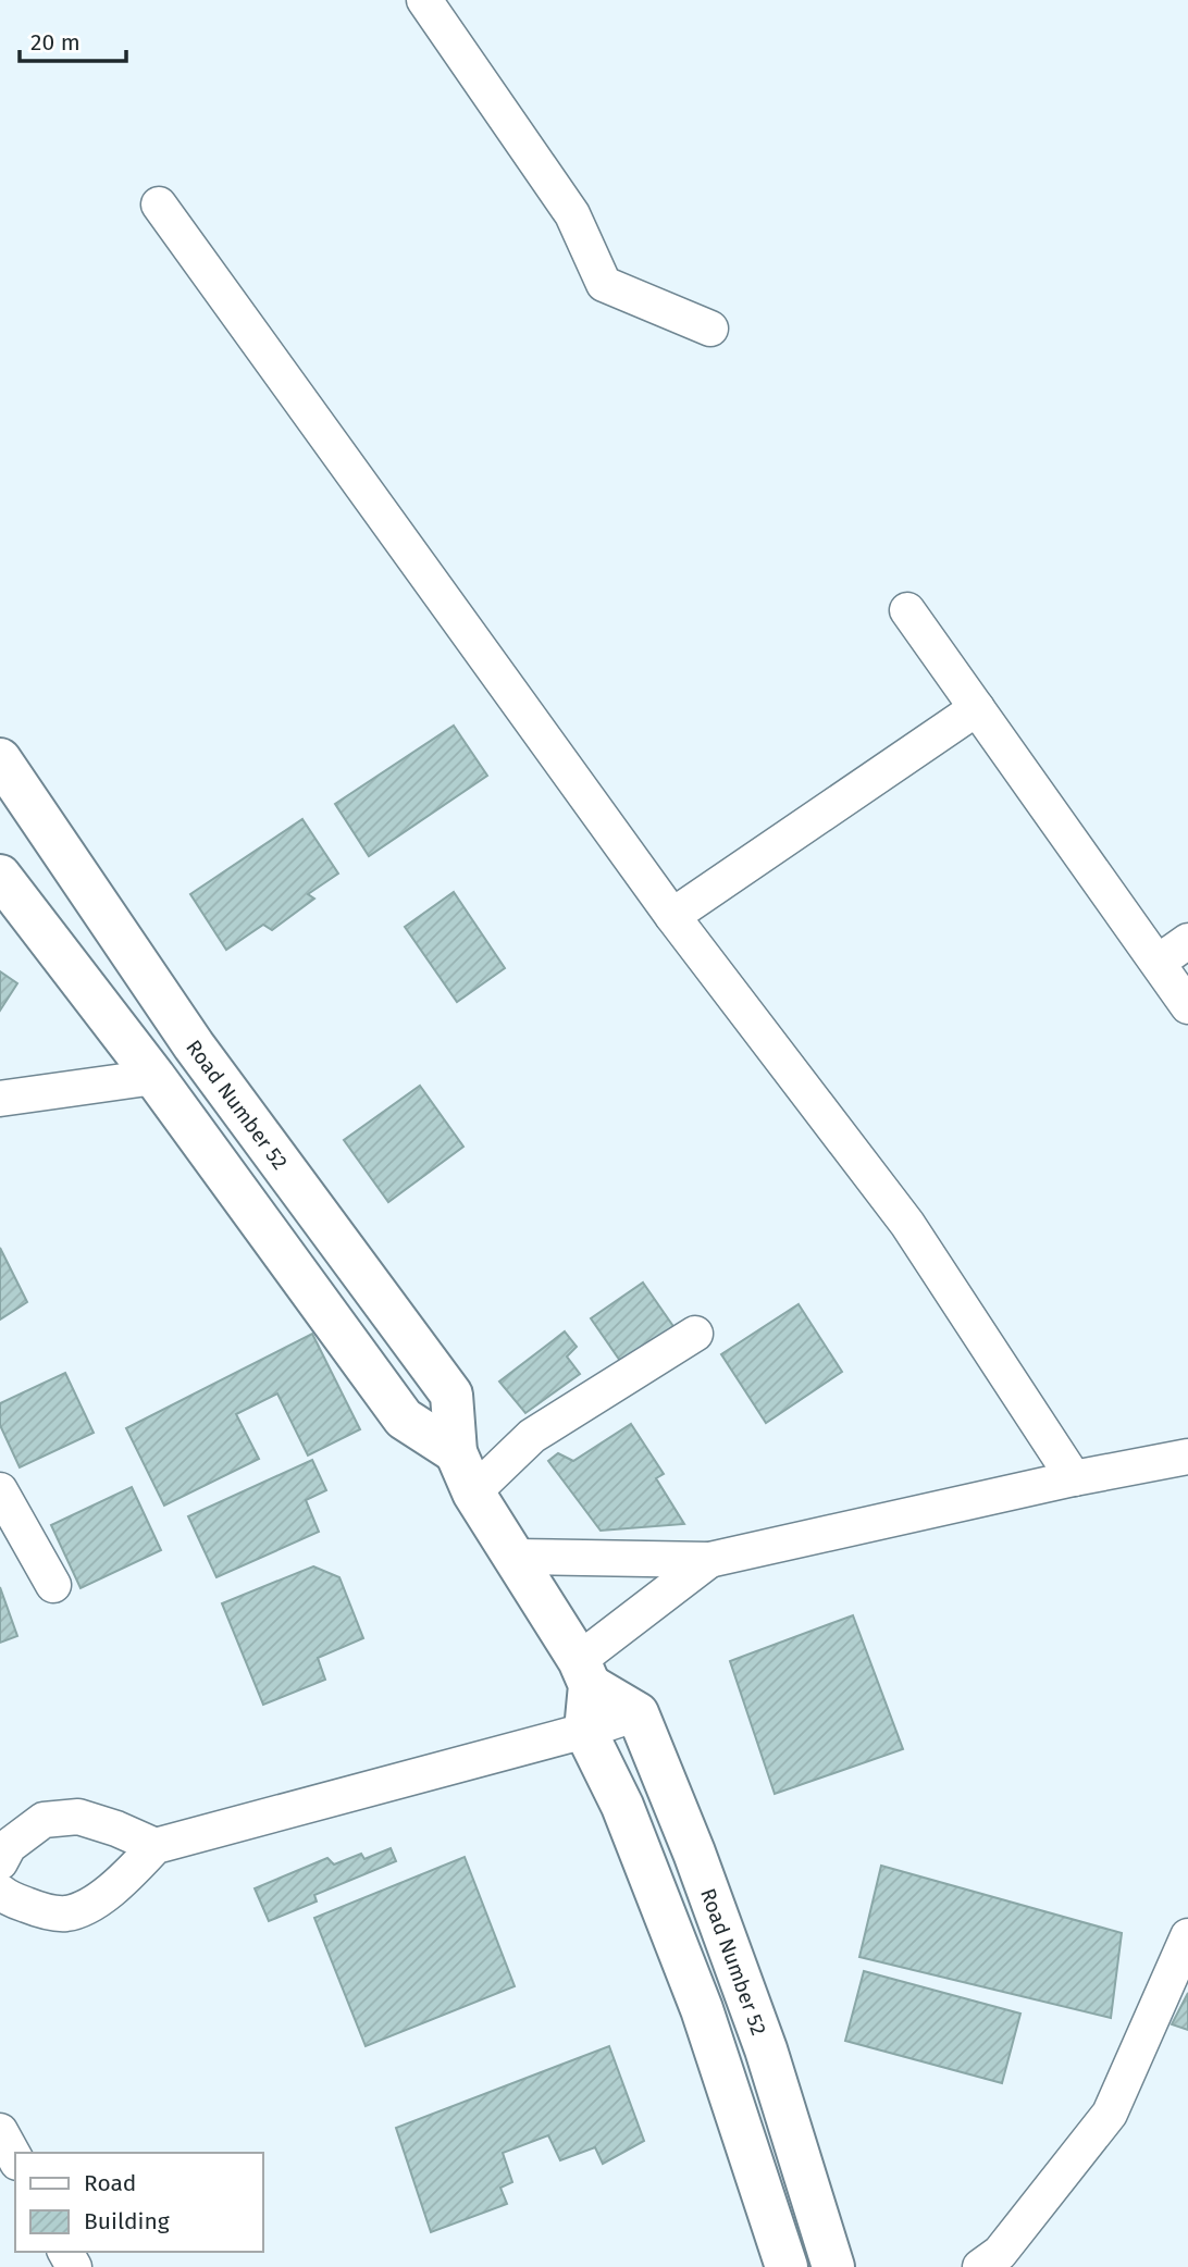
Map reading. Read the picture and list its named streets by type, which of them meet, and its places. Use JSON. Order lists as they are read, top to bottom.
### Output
{
  "streets": {
    "main road": ["Road Number 52"]
  },
  "legend": ["Road", "Building"],
  "scale_bar": "20 m"
}
